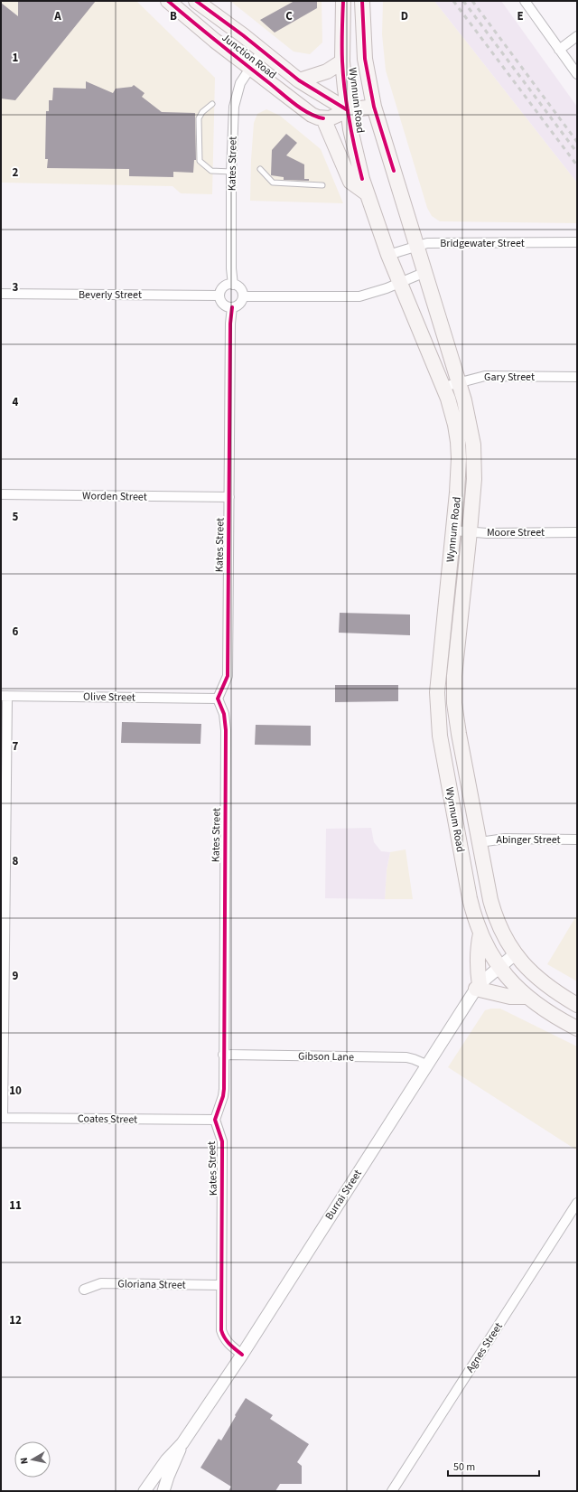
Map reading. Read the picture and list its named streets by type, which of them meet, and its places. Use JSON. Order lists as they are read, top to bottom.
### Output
{
  "streets": {
    "main road": ["Junction Road", "Wynnum Road"],
    "street": [
      "Kates Street",
      "Bridgewater Street",
      "Beverly Street",
      "Gary Street",
      "Worden Street",
      "Moore Street",
      "Olive Street",
      "Abinger Street",
      "Gibson Lane",
      "Coates Street",
      "Burrai Street",
      "Gloriana Street",
      "Agnes Street"
    ]
  },
  "crossings": [
    ["Junction Road", "Wynnum Road"],
    ["Junction Road", "Kates Street"],
    ["Wynnum Road", "Bridgewater Street"],
    ["Wynnum Road", "Gary Street"],
    ["Wynnum Road", "Moore Street"],
    ["Wynnum Road", "Abinger Street"],
    ["Wynnum Road", "Burrai Street"],
    ["Kates Street", "Beverly Street"],
    ["Kates Street", "Worden Street"],
    ["Kates Street", "Olive Street"],
    ["Kates Street", "Gibson Lane"],
    ["Kates Street", "Coates Street"],
    ["Kates Street", "Burrai Street"],
    ["Kates Street", "Gloriana Street"],
    ["Gibson Lane", "Burrai Street"]
  ],
  "scale_bar": "50 m",
  "north": "left",
  "grid": {
    "columns": [
      "A",
      "B",
      "C",
      "D",
      "E"
    ],
    "rows": [
      "1",
      "2",
      "3",
      "4",
      "5",
      "6",
      "7",
      "8",
      "9",
      "10",
      "11",
      "12"
    ]
  }
}
